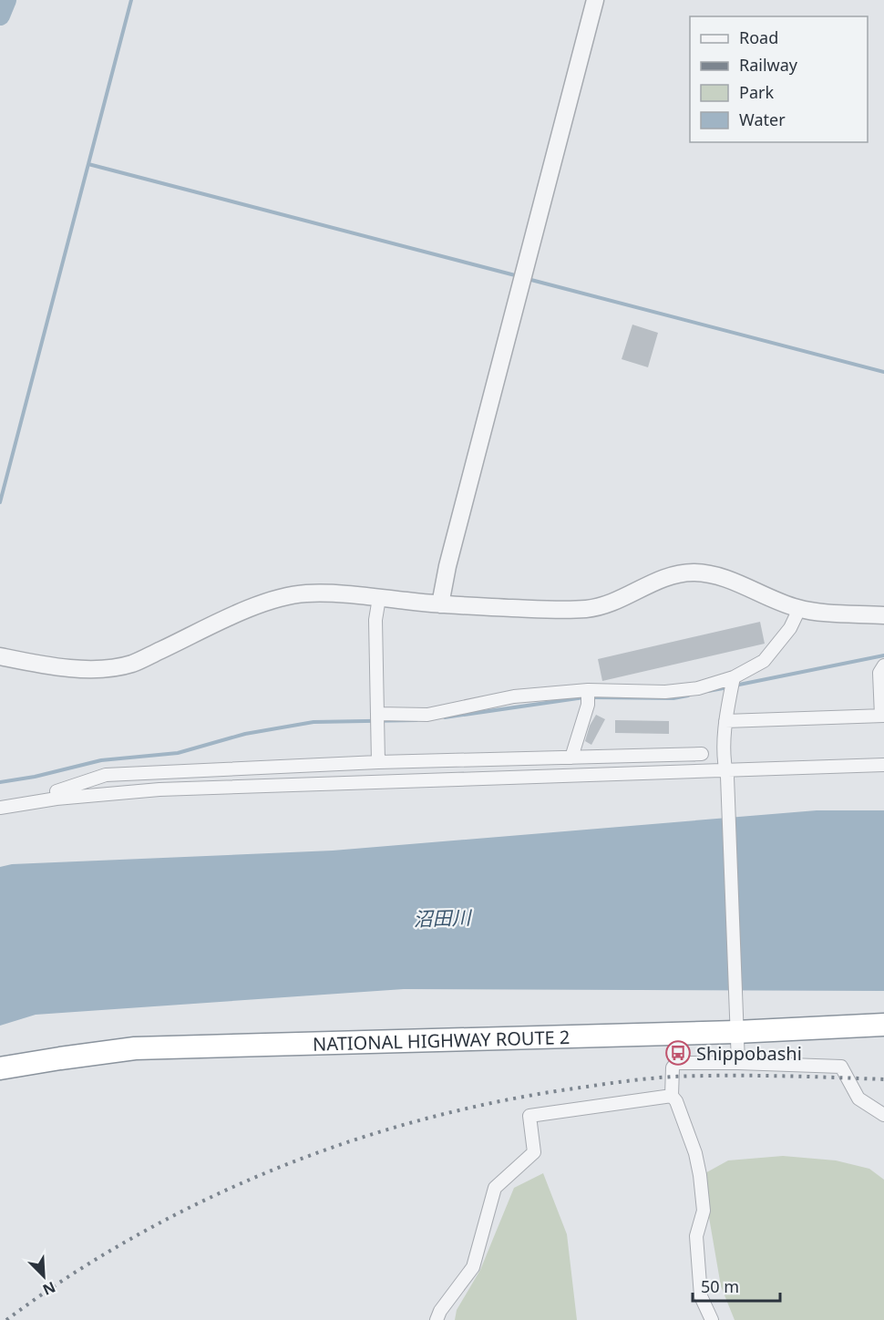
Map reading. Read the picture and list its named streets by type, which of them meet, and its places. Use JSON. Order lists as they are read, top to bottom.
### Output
{
  "streets": {
    "highway": ["NATIONAL HIGHWAY ROUTE 2"]
  },
  "water": ["沼田川"],
  "places": {
    "bus stop": ["Shippobashi"]
  },
  "legend": [
    "Road",
    "Railway",
    "Park",
    "Water"
  ],
  "scale_bar": "50 m",
  "north": "bottom right"
}
